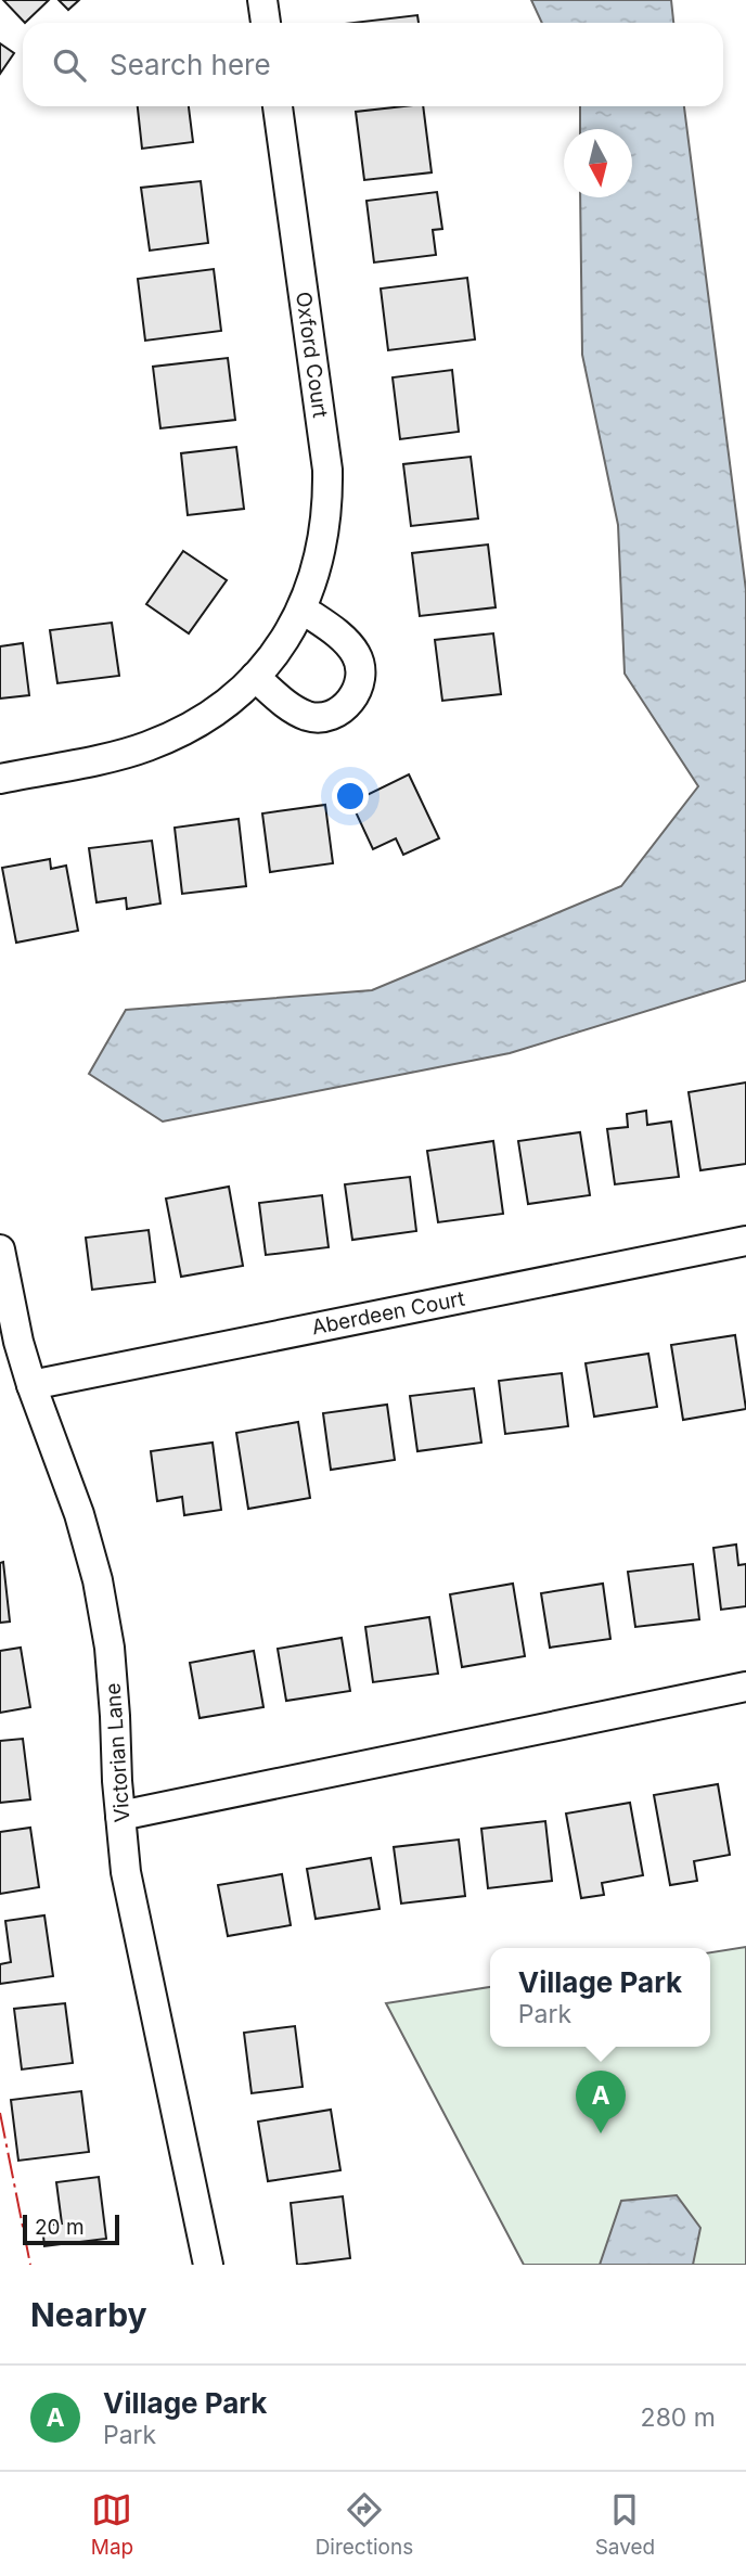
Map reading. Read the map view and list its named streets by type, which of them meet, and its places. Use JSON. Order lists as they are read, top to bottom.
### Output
{
  "streets": {
    "street": ["Oxford Court", "Aberdeen Court", "Victorian Lane"]
  },
  "crossings": [
    ["Aberdeen Court", "Victorian Lane"]
  ],
  "scale_bar": "20 m",
  "north": "bottom",
  "page": {
    "search": "Search here",
    "popup": ["Village Park", "Park"],
    "pins": "A",
    "scale": "20 m",
    "heading": "Nearby",
    "list": [
      {
        "mark": "A",
        "name": "Village Park",
        "note": "Park",
        "value": "280 m"
      }
    ],
    "nav": ["Map", "Directions", "Saved"]
  }
}
